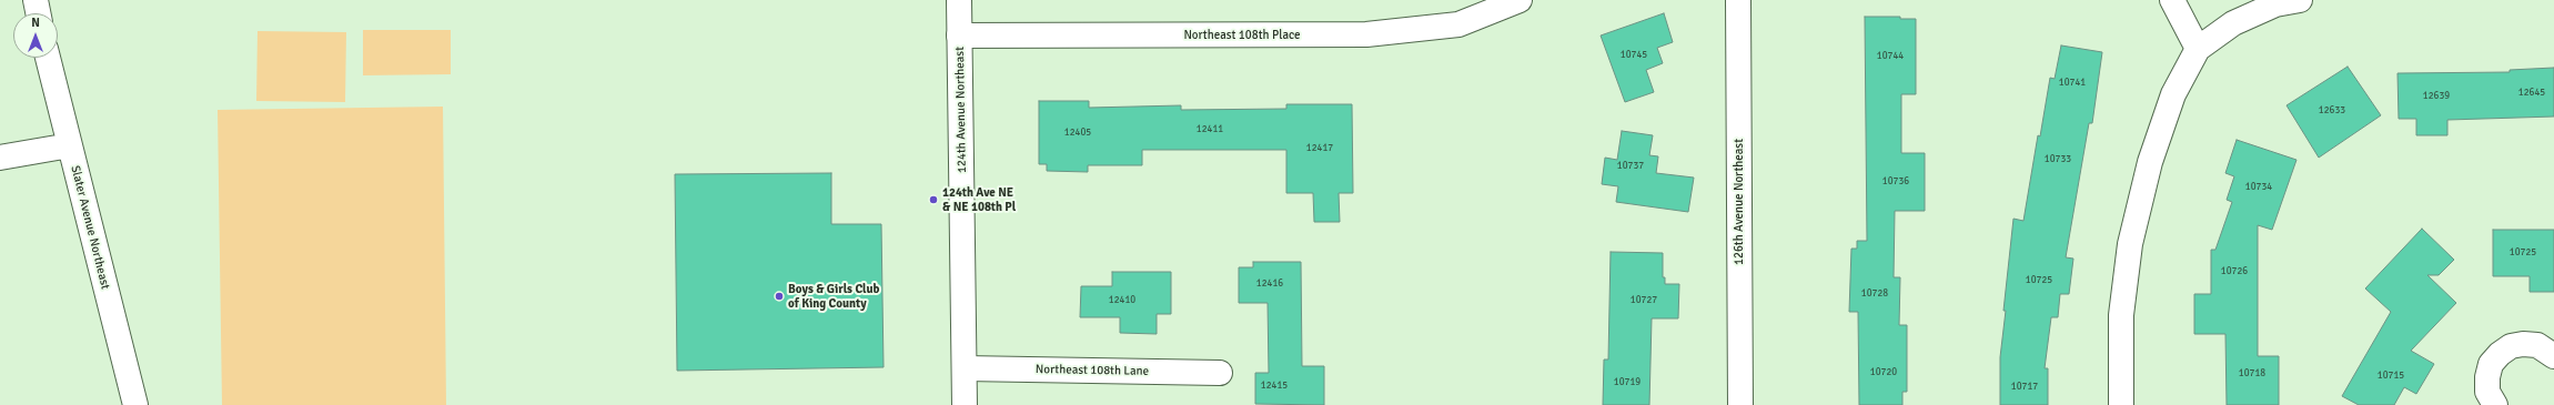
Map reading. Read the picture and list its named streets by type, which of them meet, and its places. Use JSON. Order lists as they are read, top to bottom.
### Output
{
  "streets": {
    "street": [
      "Northeast 108th Place",
      "124th Avenue Northeast",
      "126th Avenue Northeast",
      "Slater Avenue Northeast",
      "Northeast 108th Lane"
    ]
  },
  "crossings": [
    ["Northeast 108th Place", "124th Avenue Northeast"],
    ["124th Avenue Northeast", "Northeast 108th Lane"]
  ],
  "places": ["124th Ave NE & NE 108th Pl", "Boys & Girls Club of King County"],
  "house_numbers": [
    "10745",
    "10744",
    "10741",
    "12645",
    "12639",
    "12633",
    "12411",
    "12405",
    "12417",
    "10733",
    "10737",
    "10736",
    "10734",
    "10725",
    "10726",
    "10725",
    "12416",
    "10728",
    "12410",
    "10727",
    "10720",
    "10718",
    "10715",
    "10719",
    "12415",
    "10717"
  ],
  "north": "top"
}
